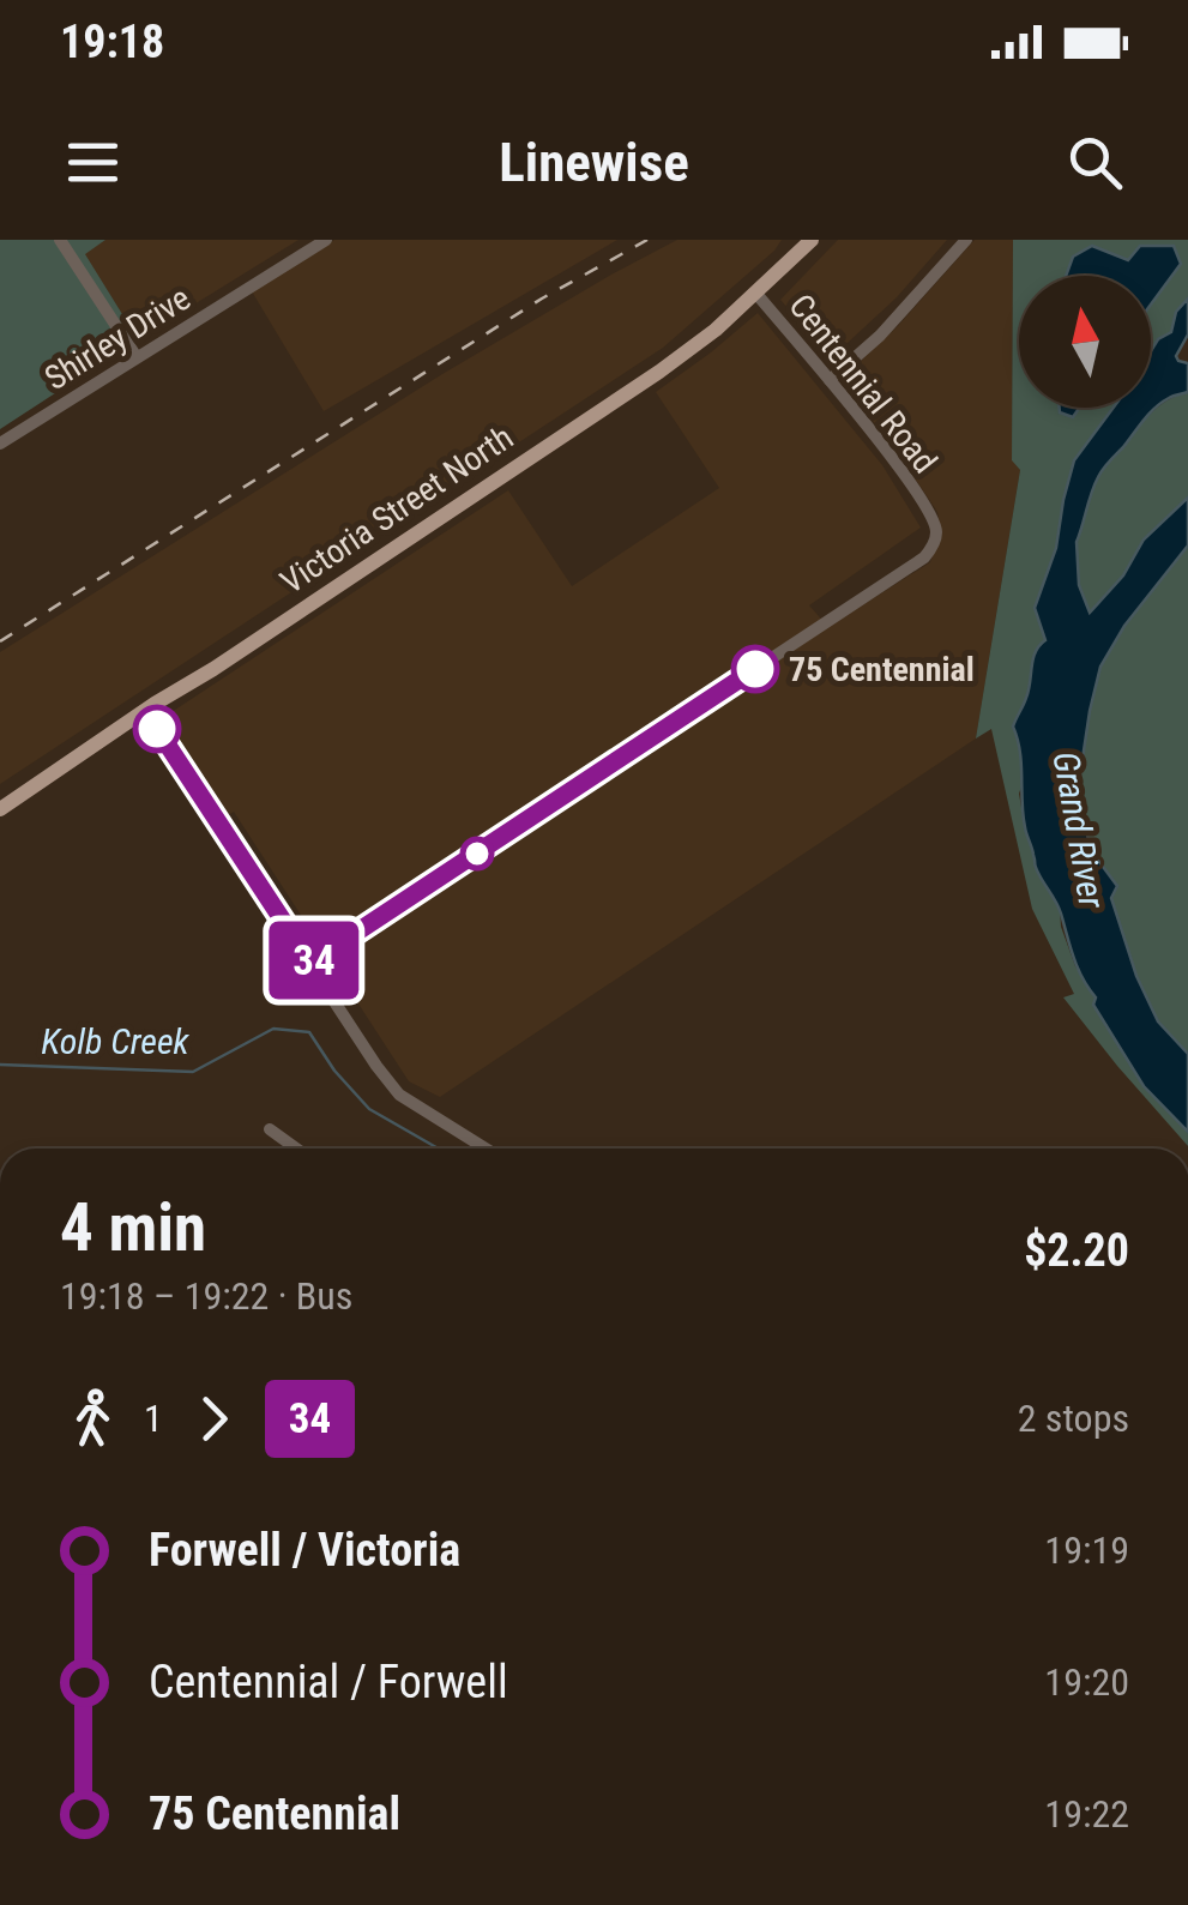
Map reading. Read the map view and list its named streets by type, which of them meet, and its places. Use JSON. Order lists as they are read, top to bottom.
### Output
{
  "streets": {
    "main road": ["Victoria Street North"],
    "street": ["Shirley Drive", "Centennial Road"]
  },
  "crossings": [
    ["Centennial Road", "Victoria Street North"]
  ],
  "water": ["Grand River", "Kolb Creek"],
  "places": ["75 Centennial"],
  "lines": ["bus line 34"],
  "north": "top",
  "page": {
    "status": "19:18",
    "header": "Linewise",
    "on_map": "34",
    "heading": ["4 min", "19:18 – 19:22 · Bus", "$2.20"],
    "legs": ["1", "34", "2 stops"],
    "list": [
      {
        "name": "Forwell / Victoria",
        "value": "19:19"
      },
      {
        "name": "Centennial / Forwell",
        "value": "19:20"
      },
      {
        "name": "75 Centennial",
        "value": "19:22"
      }
    ]
  }
}
